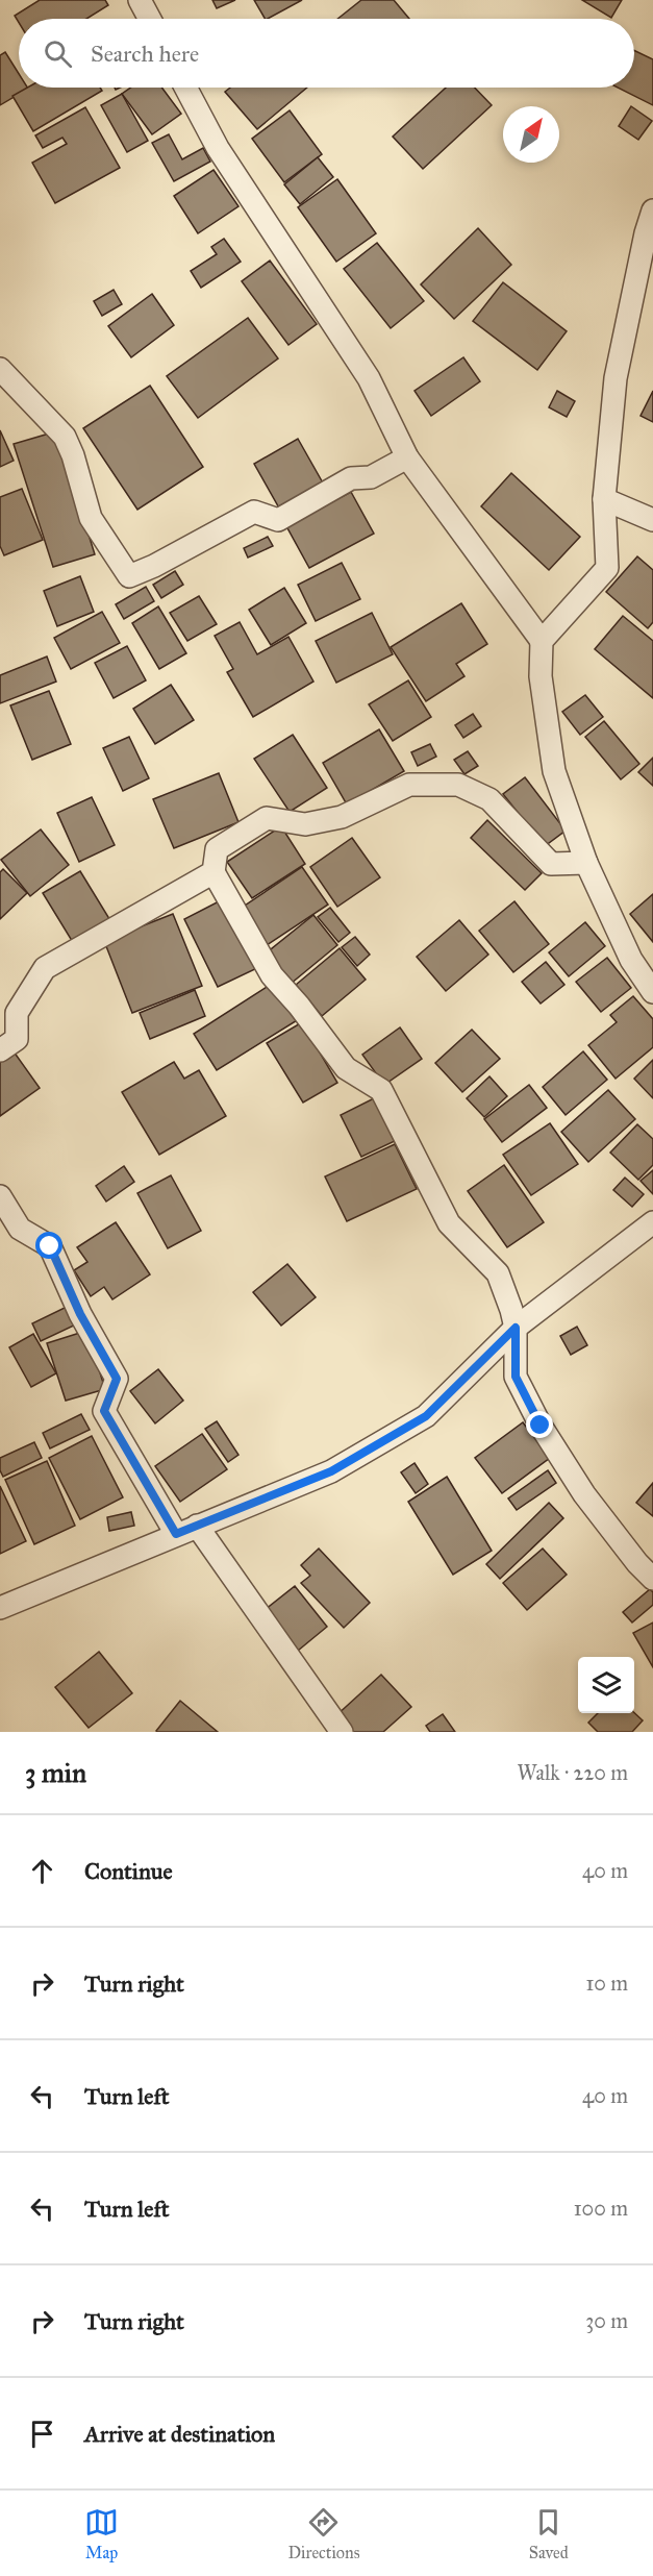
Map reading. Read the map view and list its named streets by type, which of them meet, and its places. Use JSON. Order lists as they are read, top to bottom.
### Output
{
  "north": "top right",
  "page": {
    "search": "Search here",
    "heading": ["3 min", "Walk · 220 m"],
    "list": [
      ["Continue", "40 m"],
      ["Turn right", "10 m"],
      ["Turn left", "40 m"],
      ["Turn left", "100 m"],
      ["Turn right", "30 m"],
      "Arrive at destination"
    ],
    "nav": ["Map", "Directions", "Saved"]
  }
}
